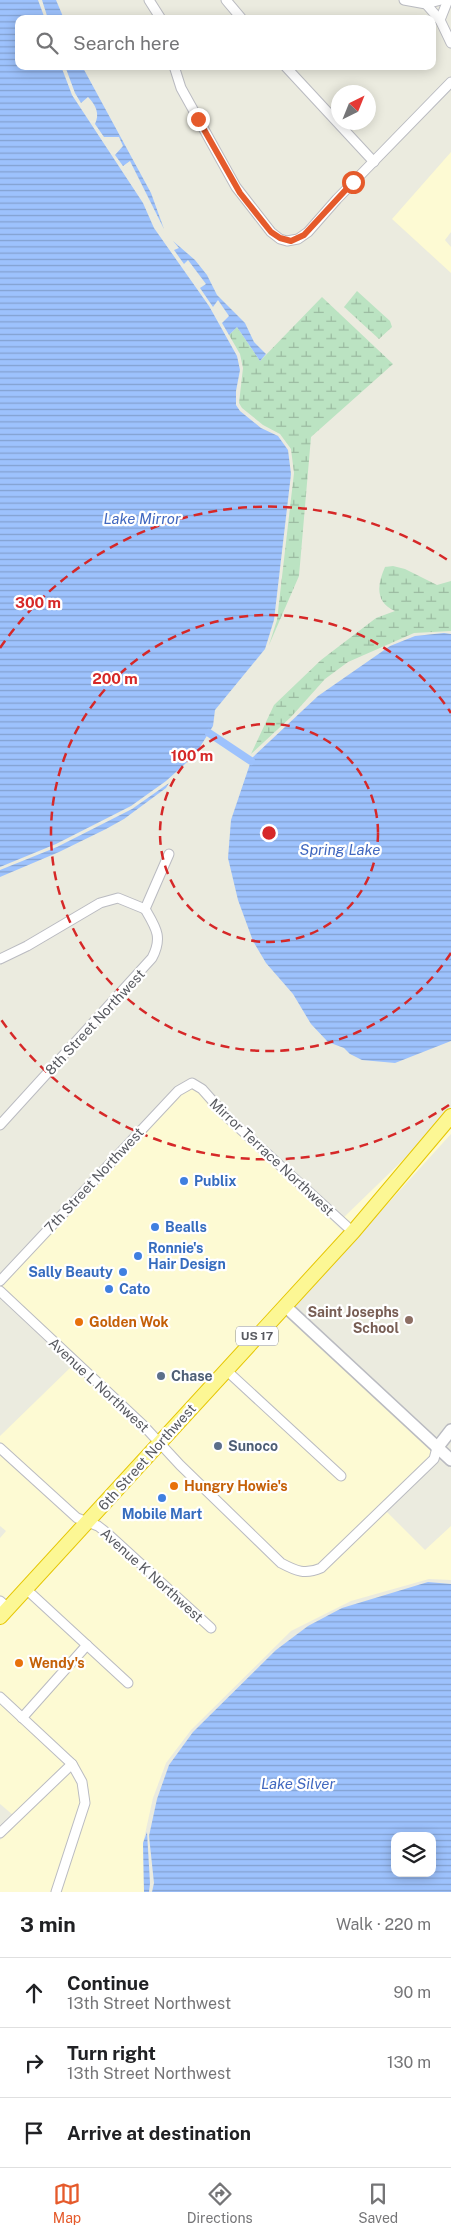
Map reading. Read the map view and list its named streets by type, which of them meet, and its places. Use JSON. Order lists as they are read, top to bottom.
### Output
{
  "streets": {
    "highway": ["US 17", "6th Street Northwest"],
    "street": [
      "8th Street Northwest",
      "Mirror Terrace Northwest",
      "7th Street Northwest",
      "Avenue L Northwest",
      "Avenue K Northwest"
    ]
  },
  "crossings": [
    ["Mirror Terrace Northwest", "7th Street Northwest"],
    ["Mirror Terrace Northwest", "6th Street Northwest"],
    ["Avenue L Northwest", "6th Street Northwest"],
    ["6th Street Northwest", "Avenue K Northwest"]
  ],
  "water": ["Lake Mirror", "Spring Lake", "Lake Silver"],
  "places": [
    "Publix",
    "Bealls",
    "Ronnie's Hair Design",
    "Sally Beauty",
    "Cato",
    "Saint Josephs School",
    "Golden Wok",
    "Chase",
    "Sunoco",
    "Hungry Howie's",
    "Mobile Mart",
    "Wendy's"
  ],
  "north": "top right",
  "page": {
    "search": "Search here",
    "heading": ["3 min", "Walk · 220 m"],
    "list": [
      ["Continue", "13th Street Northwest", "90 m"],
      ["Turn right", "13th Street Northwest", "130 m"],
      "Arrive at destination"
    ],
    "nav": ["Map", "Directions", "Saved"]
  },
  "rings": ["300 m", "200 m", "100 m"]
}
